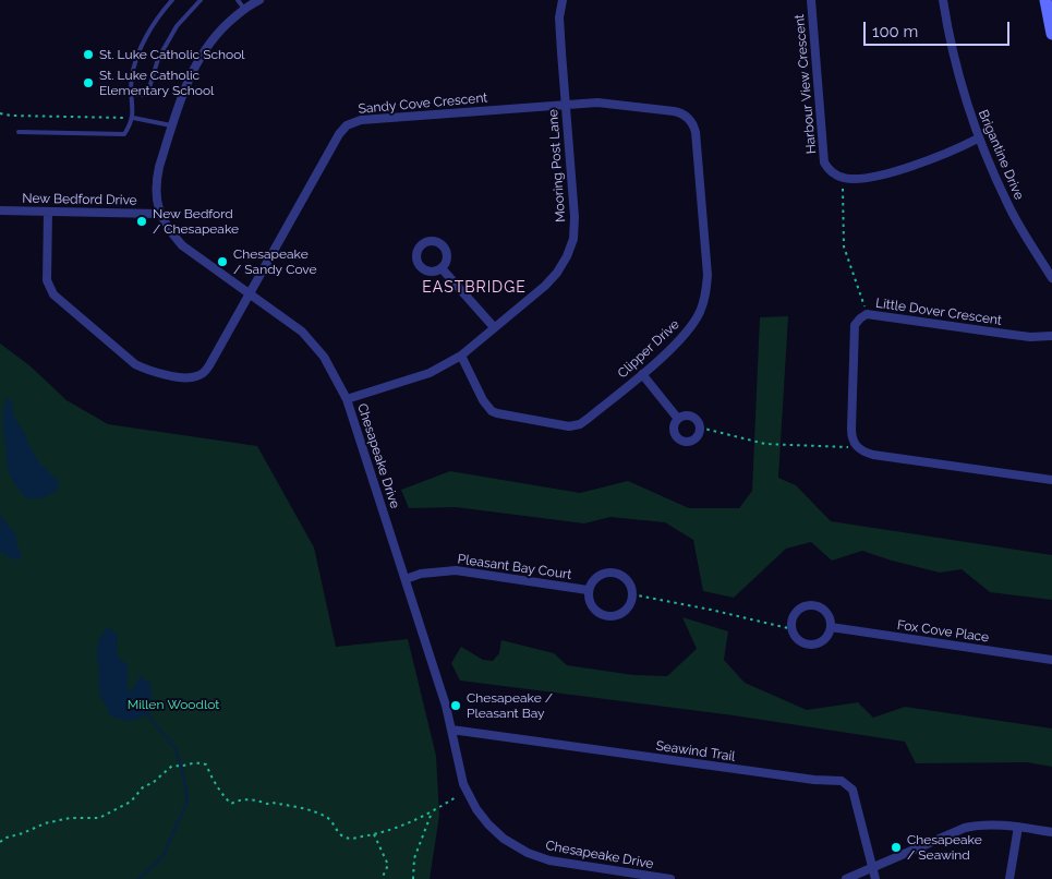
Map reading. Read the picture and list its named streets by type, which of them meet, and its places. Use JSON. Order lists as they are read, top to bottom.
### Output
{
  "streets": {
    "street": [
      "Harbour View Crescent",
      "Sandy Cove Crescent",
      "Brigantine Drive",
      "Mooring Post Lane",
      "New Bedford Drive",
      "Little Dover Crescent",
      "Clipper Drive",
      "Chesapeake Drive",
      "Pleasant Bay Court",
      "Fox Cove Place",
      "Seawind Trail"
    ]
  },
  "crossings": [
    ["Harbour View Crescent", "Brigantine Drive"],
    ["Sandy Cove Crescent", "Mooring Post Lane"],
    ["Sandy Cove Crescent", "Clipper Drive"],
    ["Sandy Cove Crescent", "Chesapeake Drive"],
    ["Mooring Post Lane", "Clipper Drive"],
    ["Mooring Post Lane", "Chesapeake Drive"],
    ["New Bedford Drive", "Chesapeake Drive"],
    ["Chesapeake Drive", "Pleasant Bay Court"],
    ["Chesapeake Drive", "Seawind Trail"]
  ],
  "districts": ["EASTBRIDGE"],
  "parks": ["Millen Woodlot"],
  "places": [
    "St. Luke Catholic School",
    "St. Luke Catholic Elementary School",
    "New Bedford / Chesapeake",
    "Chesapeake / Sandy Cove",
    "Chesapeake / Pleasant Bay",
    "Chesapeake / Seawind"
  ],
  "scale_bar": "100 m"
}
